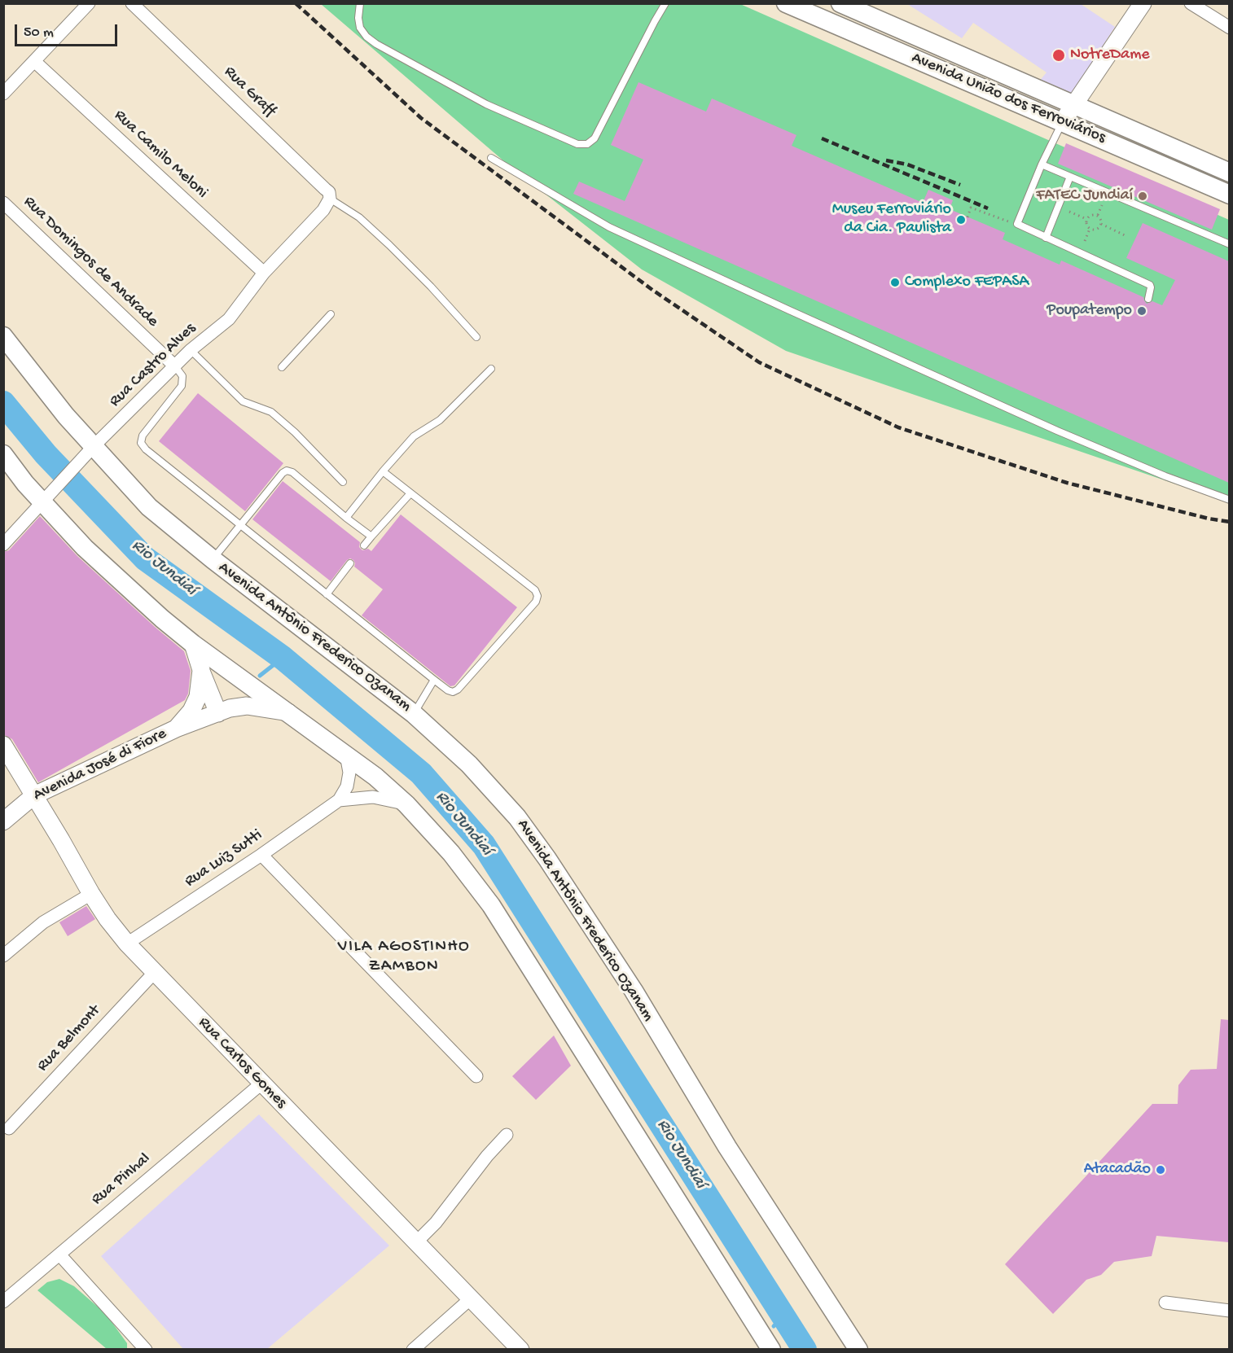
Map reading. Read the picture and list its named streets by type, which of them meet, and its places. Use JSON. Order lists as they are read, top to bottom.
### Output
{
  "streets": {
    "main road": [
      "Avenida União dos Ferroviários",
      "Avenida Antônio Frederico Ozanam",
      "Avenida José di Fiore",
      "Rua Carlos Gomes"
    ],
    "street": [
      "Rua Graff",
      "Rua Camilo Meloni",
      "Rua Domingos de Andrade",
      "Rua Castro Alves",
      "Rua Luiz Sutti",
      "Rua Belmont",
      "Rua Pinhal"
    ]
  },
  "crossings": [
    ["Rua Graff", "Rua Castro Alves"],
    ["Rua Camilo Meloni", "Rua Castro Alves"],
    ["Rua Domingos de Andrade", "Rua Castro Alves"],
    ["Rua Castro Alves", "Avenida Antônio Frederico Ozanam"],
    ["Avenida José di Fiore", "Rua Carlos Gomes"],
    ["Rua Luiz Sutti", "Rua Carlos Gomes"],
    ["Rua Belmont", "Rua Carlos Gomes"],
    ["Rua Carlos Gomes", "Rua Pinhal"]
  ],
  "districts": ["VILA AGOSTINHO ZAMBON"],
  "water": ["Rio Jundiaí"],
  "places": [
    "NotreDame",
    "FATEC Jundiaí",
    "Museu Ferroviário da Cia. Paulista",
    "Complexo FEPASA",
    "Poupatempo",
    "Atacadão"
  ],
  "scale_bar": "50 m"
}
